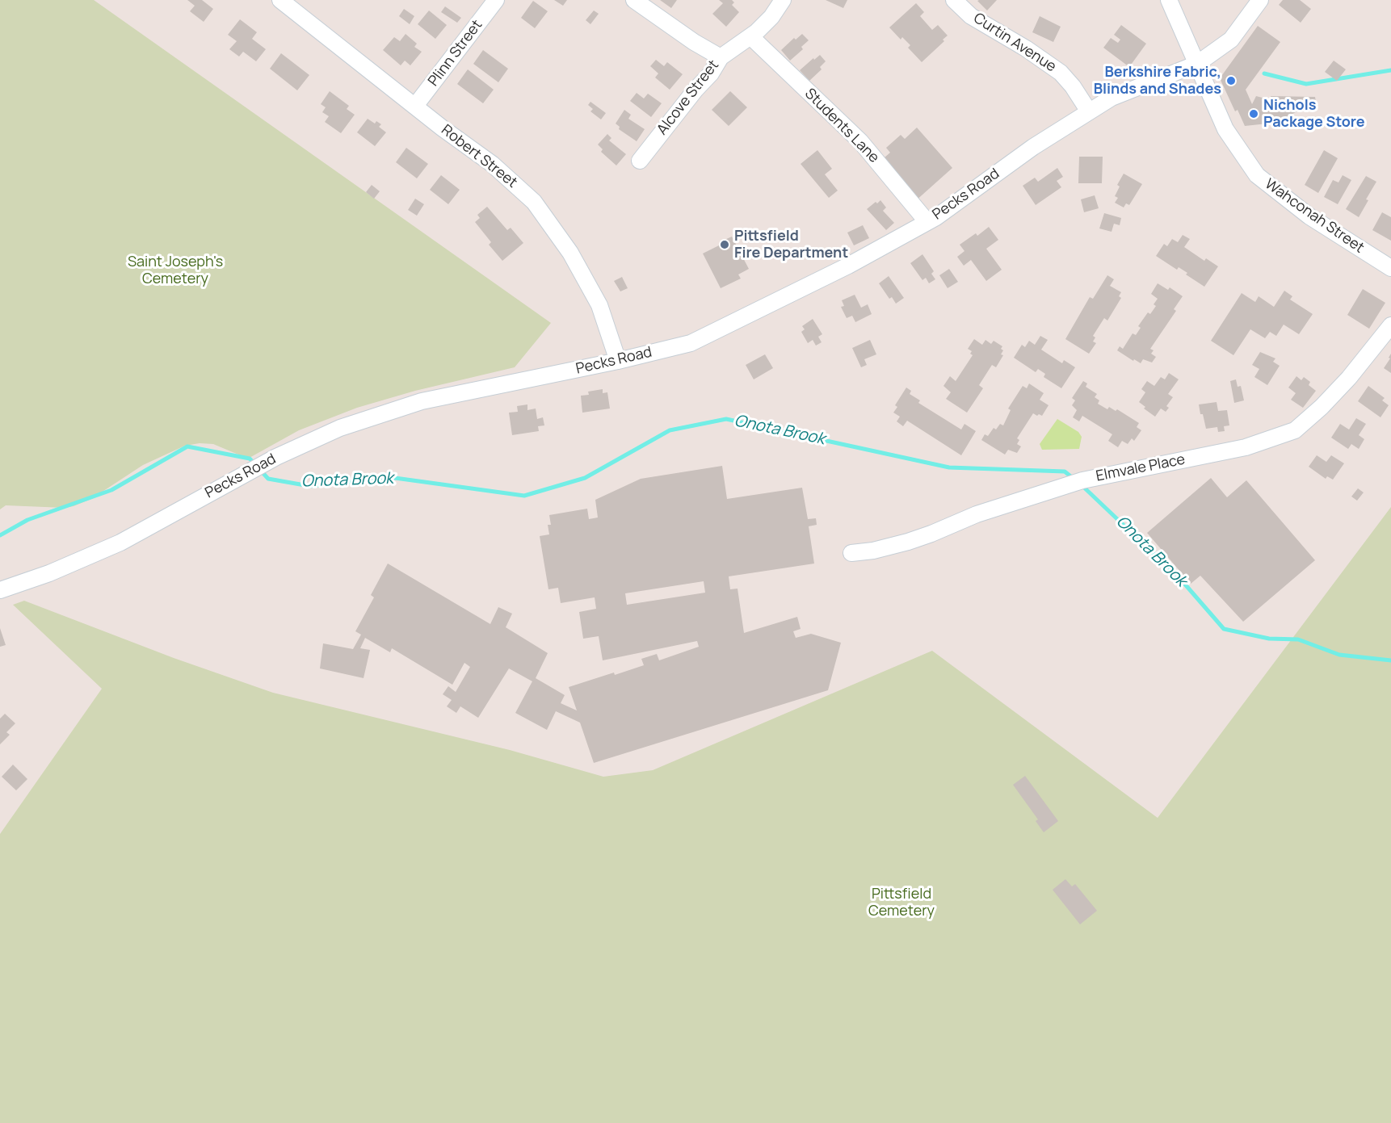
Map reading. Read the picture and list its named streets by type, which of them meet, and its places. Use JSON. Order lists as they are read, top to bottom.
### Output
{
  "streets": {
    "street": [
      "Curtin Avenue",
      "Plinn Street",
      "Alcove Street",
      "Students Lane",
      "Robert Street",
      "Pecks Road",
      "Wahconah Street",
      "Elmvale Place"
    ]
  },
  "crossings": [
    ["Curtin Avenue", "Pecks Road"],
    ["Plinn Street", "Robert Street"],
    ["Alcove Street", "Students Lane"],
    ["Students Lane", "Pecks Road"],
    ["Robert Street", "Pecks Road"],
    ["Pecks Road", "Wahconah Street"]
  ],
  "water": ["Onota Brook"],
  "parks": ["Saint Joseph's Cemetery", "Pittsfield Cemetery"],
  "places": ["Berkshire Fabric, Blinds and Shades", "Nichols Package Store", "Pittsfield Fire Department"]
}
